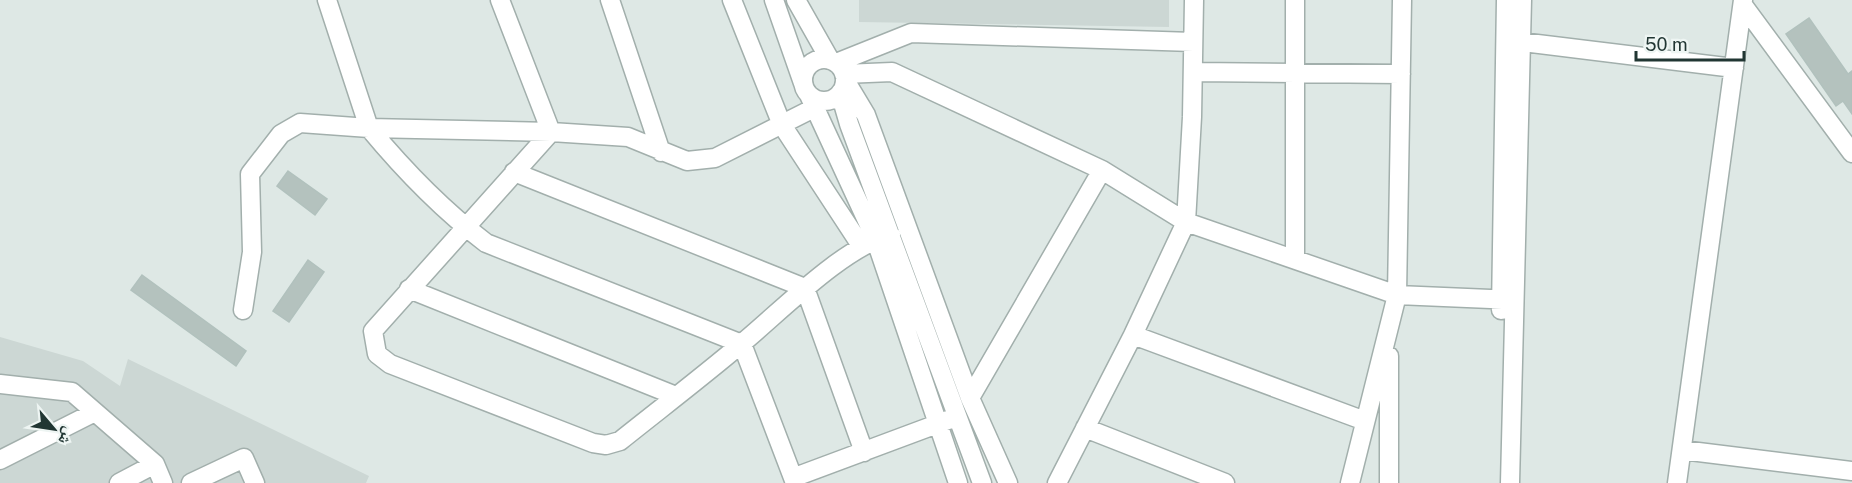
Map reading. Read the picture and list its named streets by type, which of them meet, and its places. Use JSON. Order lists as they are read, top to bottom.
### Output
{
  "scale_bar": "50 m",
  "north": "bottom right"
}
